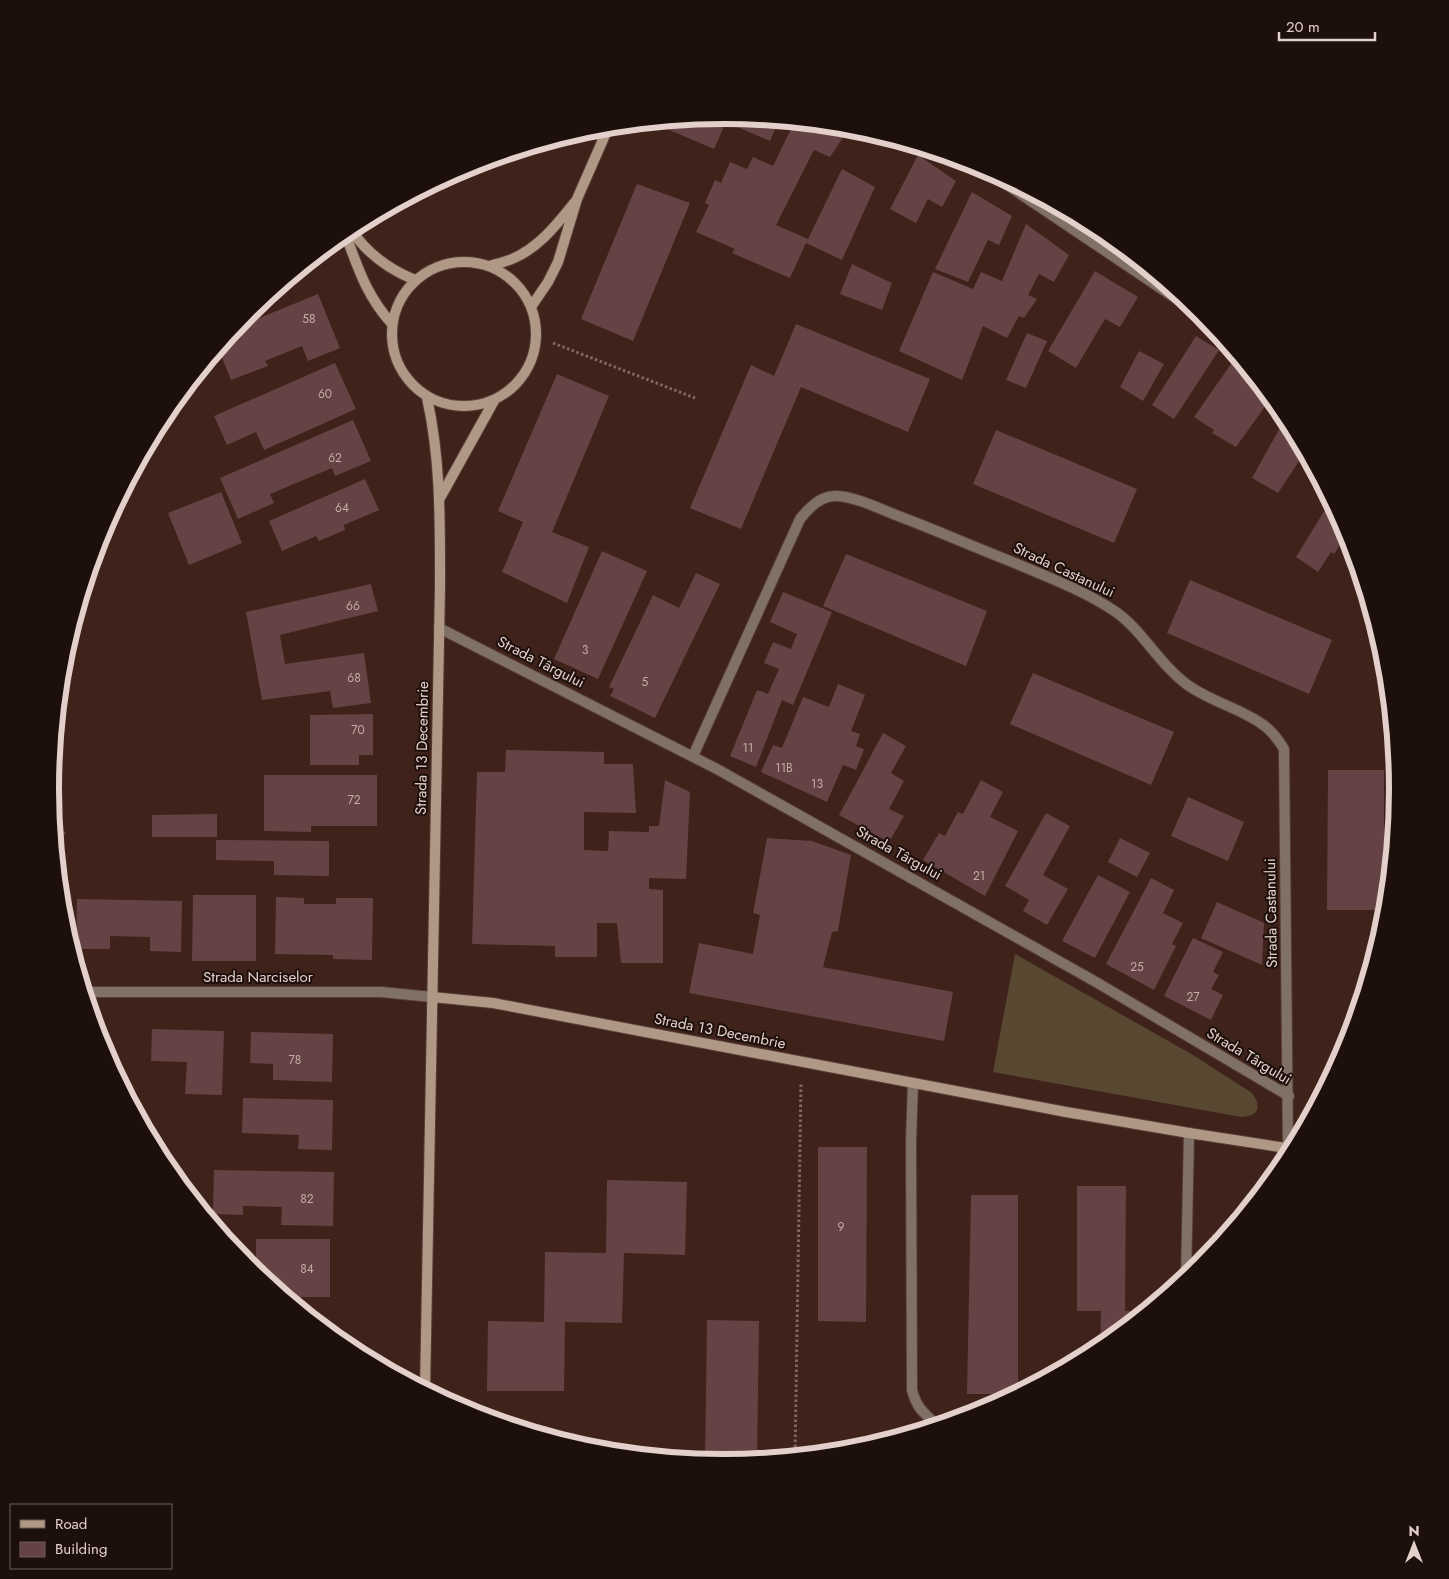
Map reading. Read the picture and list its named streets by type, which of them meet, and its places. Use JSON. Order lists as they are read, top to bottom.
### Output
{
  "streets": {
    "main road": ["Strada 13 Decembrie"],
    "street": ["Strada Castanului", "Strada Târgului", "Strada Narciselor"]
  },
  "crossings": [
    ["Strada Castanului", "Strada Târgului"],
    ["Strada Târgului", "Strada 13 Decembrie"],
    ["Strada 13 Decembrie", "Strada Narciselor"]
  ],
  "house_numbers": [
    "58",
    "60",
    "62",
    "64",
    "66",
    "3",
    "68",
    "5",
    "70",
    "11",
    "11B",
    "13",
    "72",
    "21",
    "25",
    "27",
    "78",
    "82",
    "9",
    "84"
  ],
  "legend": ["Road", "Building"],
  "scale_bar": "20 m",
  "north": "top"
}
